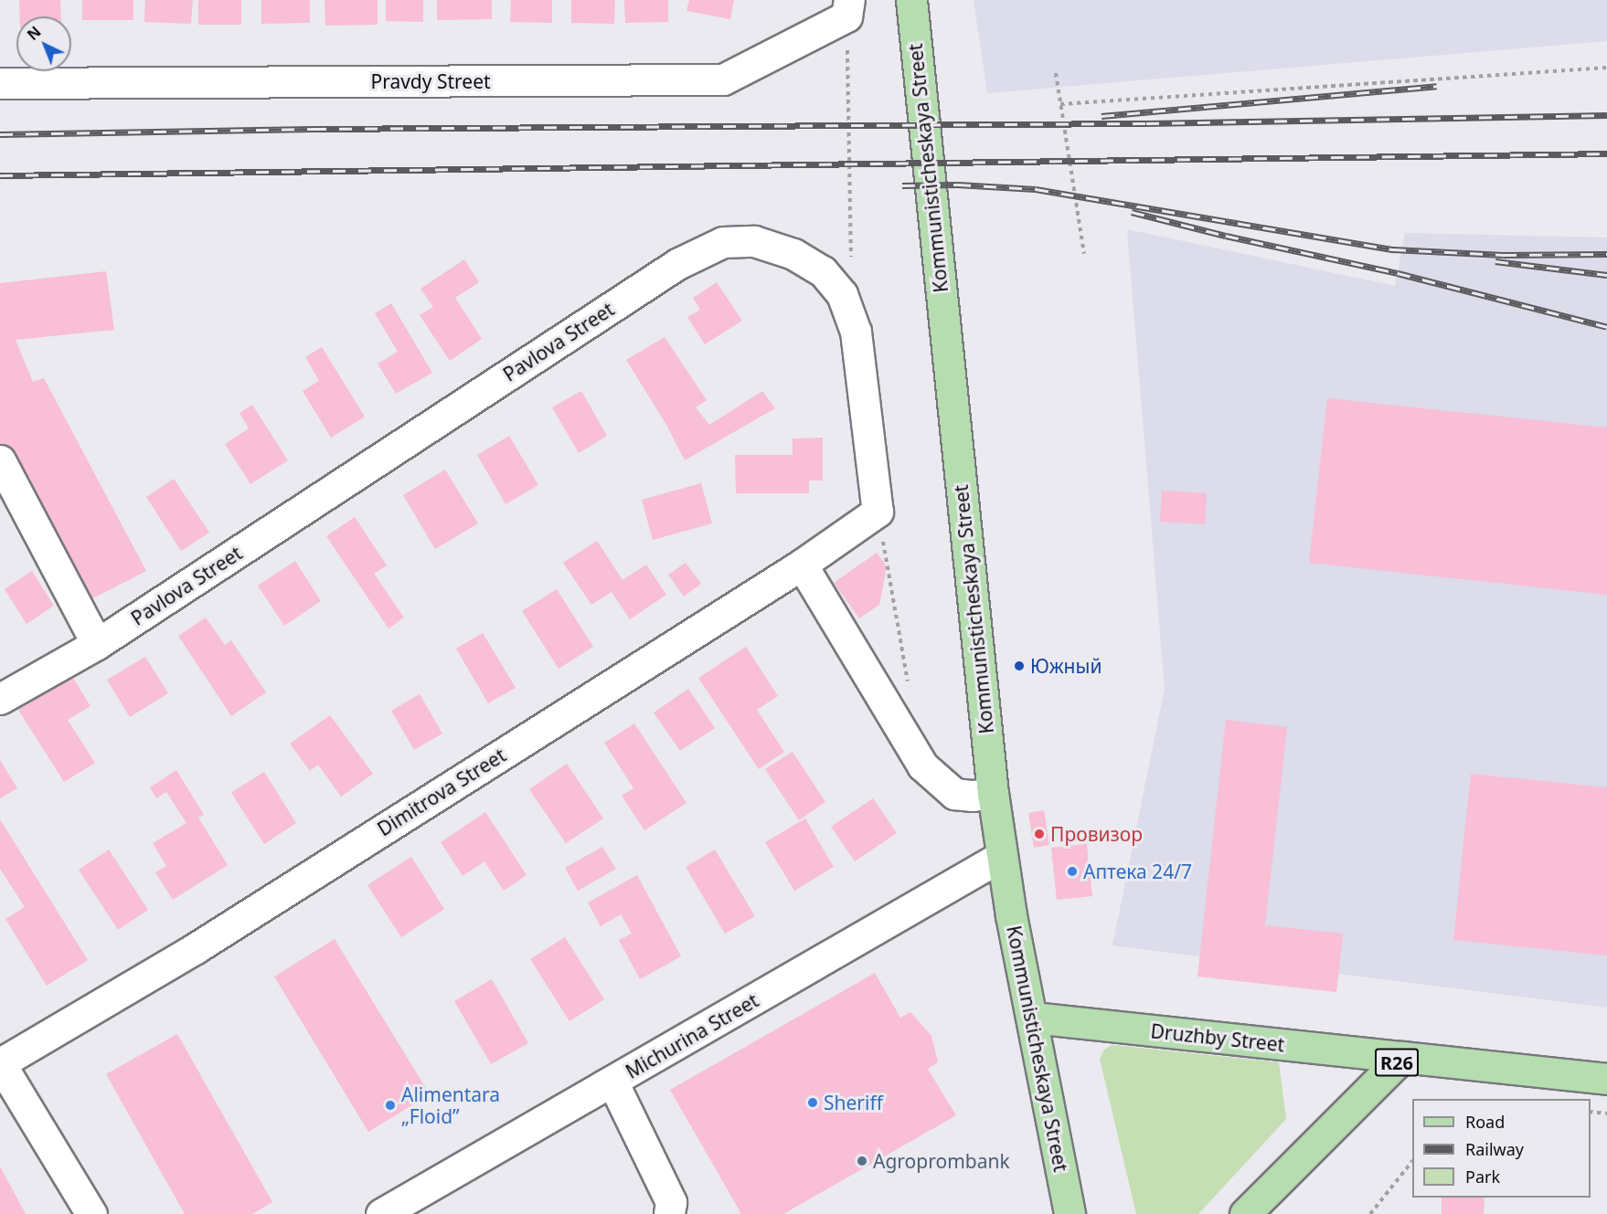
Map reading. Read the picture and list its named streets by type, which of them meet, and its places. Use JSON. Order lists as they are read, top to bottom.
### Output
{
  "streets": {
    "main road": ["Kommunisticheskaya Street", "Druzhby Street", "R26"],
    "street": [
      "Pravdy Street",
      "Pavlova Street",
      "Dimitrova Street",
      "Michurina Street"
    ]
  },
  "crossings": [
    ["Kommunisticheskaya Street", "Michurina Street"],
    ["Kommunisticheskaya Street", "Druzhby Street"],
    ["Pavlova Street", "Dimitrova Street"],
    ["Druzhby Street", "R26"]
  ],
  "places": [
    "Южный",
    "Провизор",
    "Аптека 24/7",
    "Sheriff",
    "Alimentara „Floid”",
    "Agroprombank"
  ],
  "legend": ["Road", "Railway", "Park"],
  "north": "top left"
}
